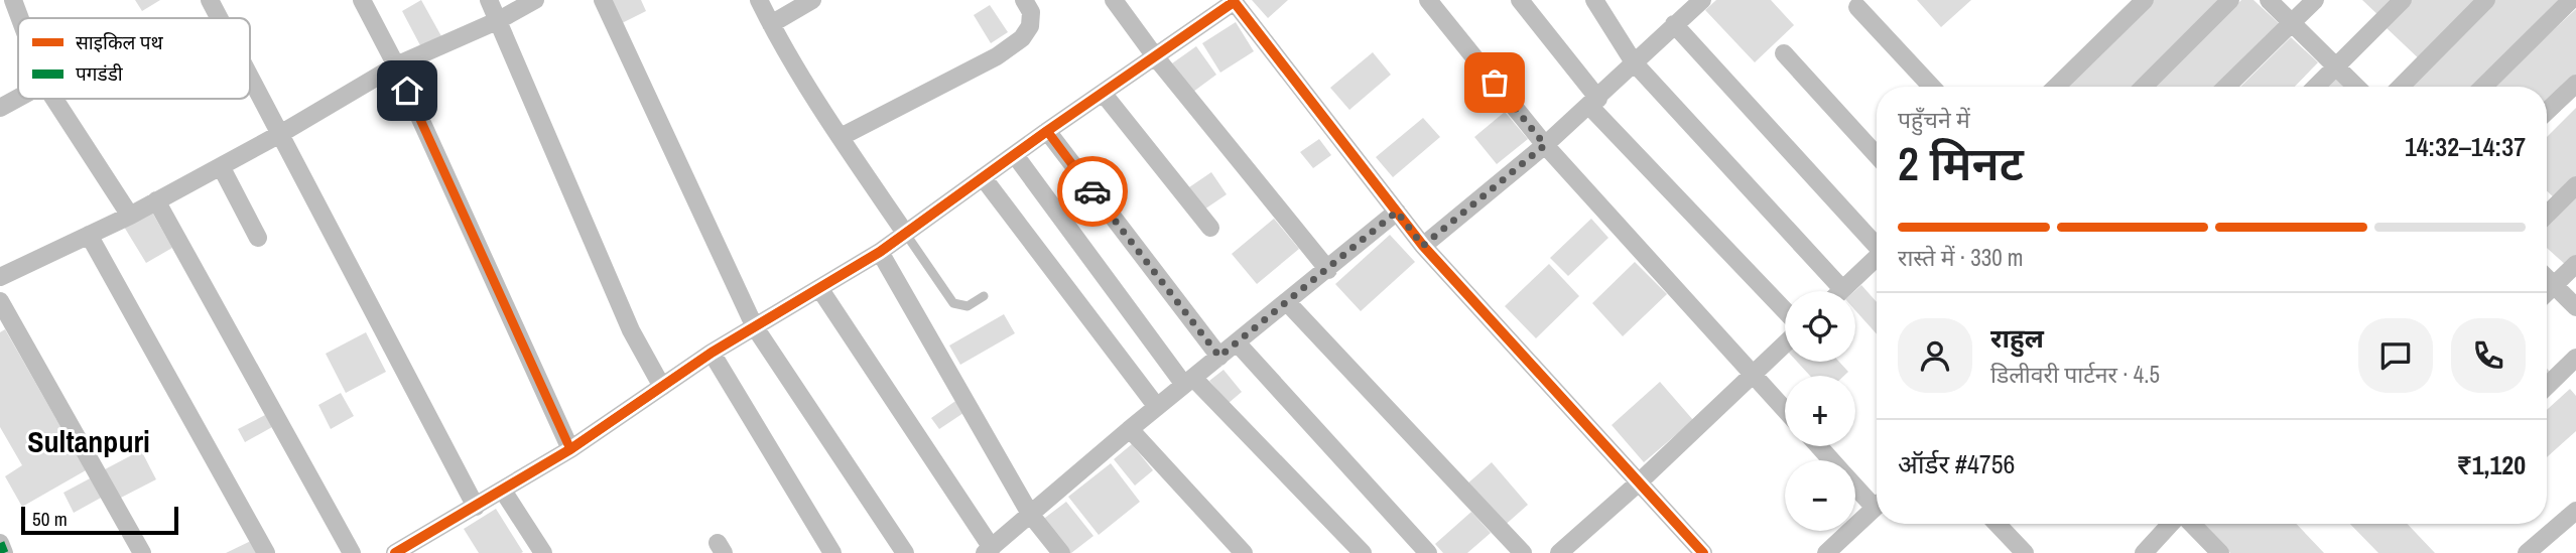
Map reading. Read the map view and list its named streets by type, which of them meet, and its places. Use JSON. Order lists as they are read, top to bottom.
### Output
{
  "districts": ["Sultanpuri"],
  "legend": ["साइकिल पथ", "पगडंडी"],
  "scale_bar": "50 m",
  "page": {
    "heading": ["2 मिनट", "पहुँचने में", "14:32–14:37"],
    "panel": [
      "राहुल",
      "डिलीवरी पार्टनर · 4.5",
      "ऑर्डर #4756",
      "₹1,120"
    ],
    "bar": "रास्ते में · 330 m",
    "map_buttons": ["+", "−"],
    "scale": "50 m"
  }
}
